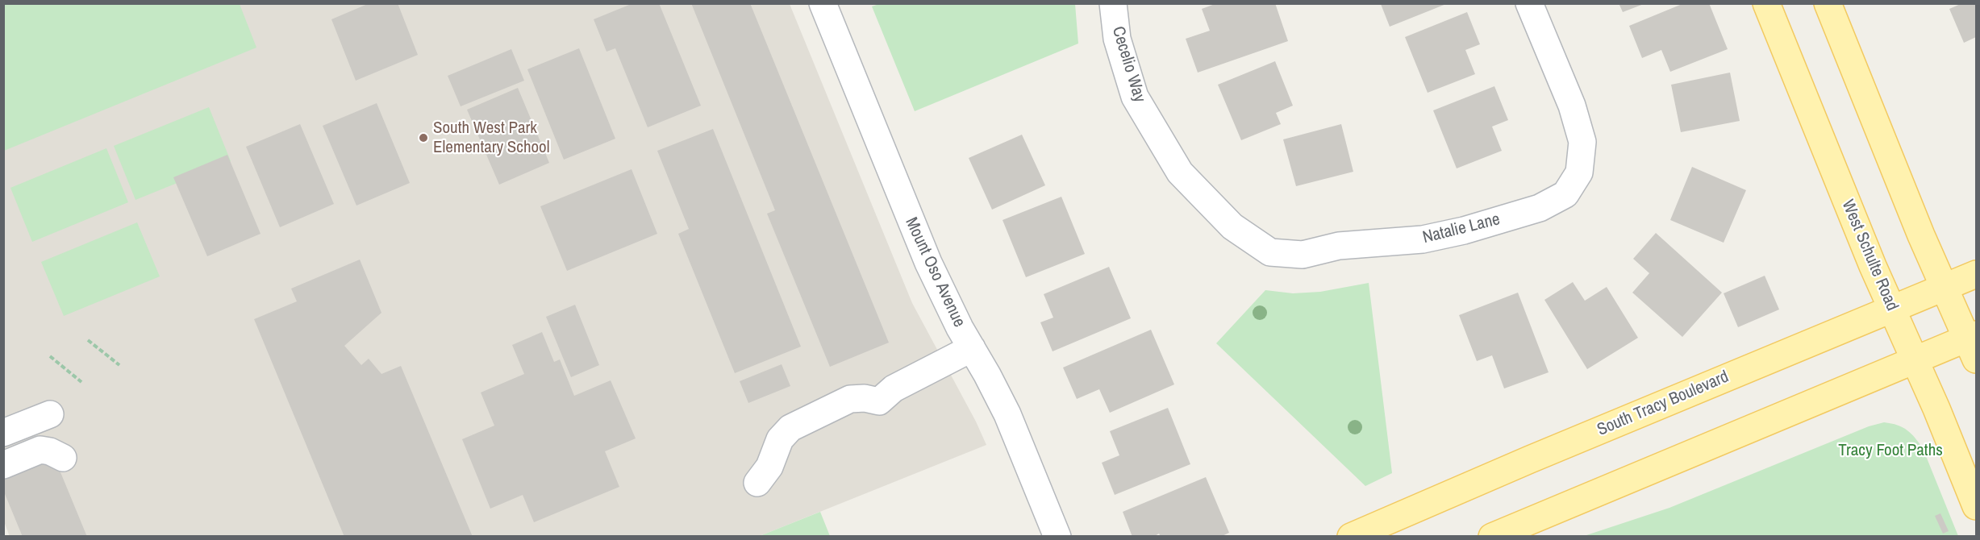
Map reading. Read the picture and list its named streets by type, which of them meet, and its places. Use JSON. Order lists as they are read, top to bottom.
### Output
{
  "streets": {
    "main road": ["West Schulte Road", "South Tracy Boulevard"],
    "street": ["Cecelio Way", "Natalie Lane", "Mount Oso Avenue"]
  },
  "crossings": [
    ["Cecelio Way", "Natalie Lane"],
    ["West Schulte Road", "South Tracy Boulevard"]
  ],
  "parks": ["Tracy Foot Paths"],
  "places": ["South West Park Elementary School"]
}
